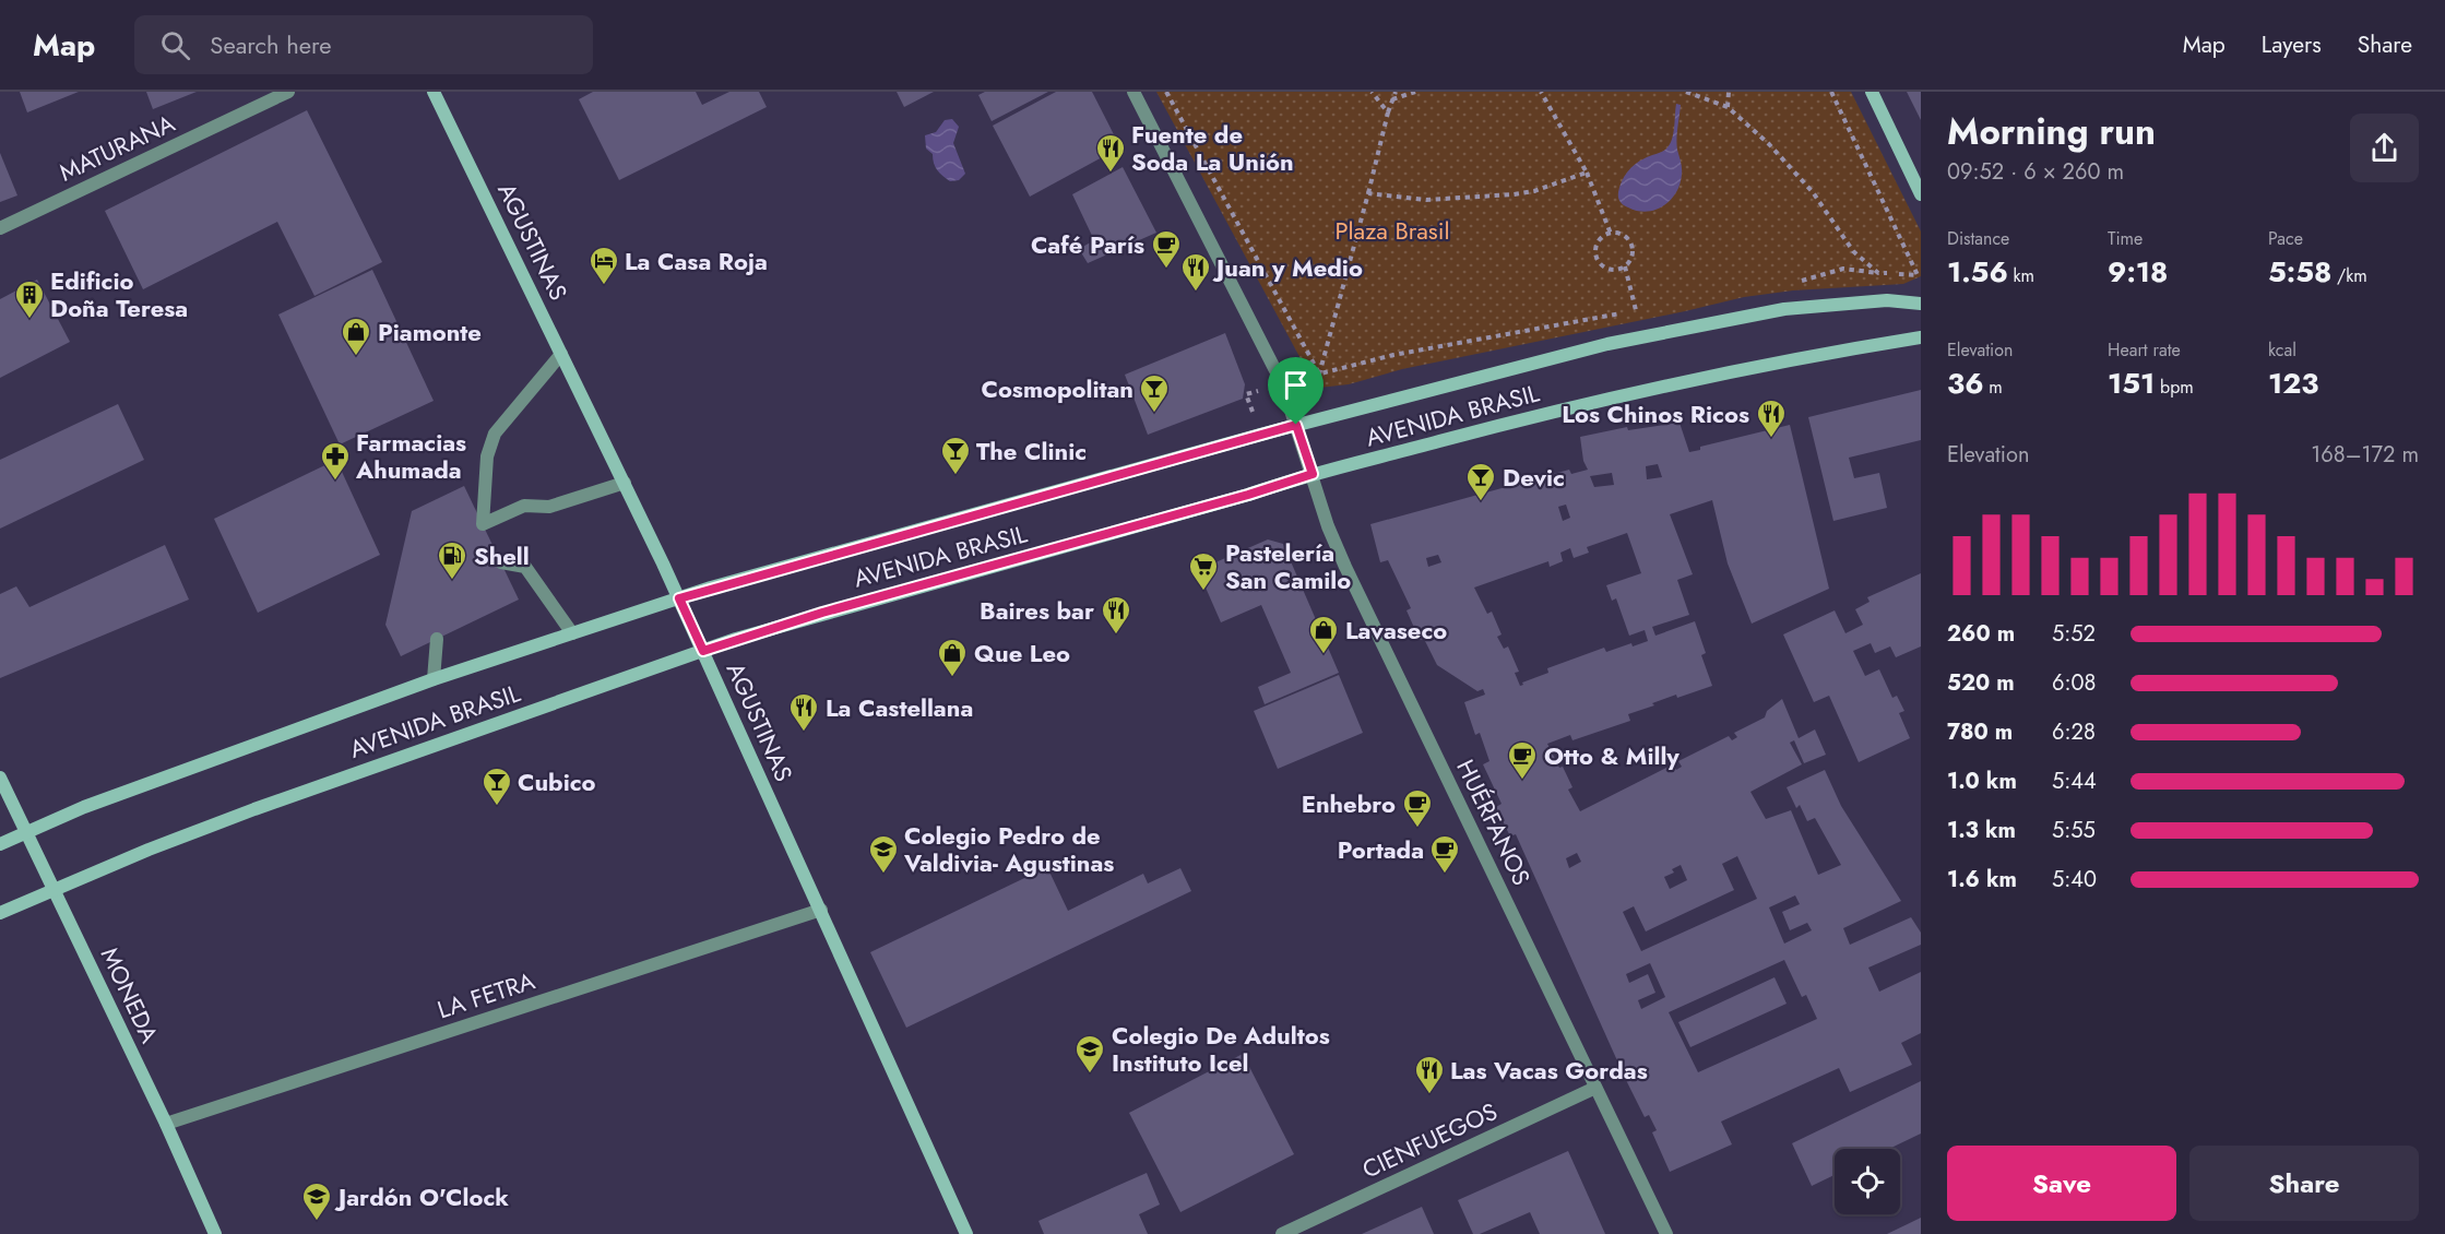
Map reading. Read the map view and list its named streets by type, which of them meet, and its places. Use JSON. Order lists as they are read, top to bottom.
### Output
{
  "streets": {
    "main road": ["AGUSTINAS", "AVENIDA BRASIL", "MONEDA"],
    "street": [
      "MATURANA",
      "HUÉRFANOS",
      "LA FETRA",
      "CIENFUEGOS"
    ]
  },
  "crossings": [
    ["AGUSTINAS", "AVENIDA BRASIL"],
    ["AGUSTINAS", "LA FETRA"],
    ["AVENIDA BRASIL", "HUÉRFANOS"],
    ["AVENIDA BRASIL", "MONEDA"],
    ["HUÉRFANOS", "CIENFUEGOS"],
    ["MONEDA", "LA FETRA"]
  ],
  "parks": ["Plaza Brasil"],
  "places": {
    "restaurant": [
      "Fuente de Soda La Unión",
      "Juan y Medio",
      "Los Chinos Ricos",
      "Baires bar",
      "La Castellana",
      "Las Vacas Gordas"
    ],
    "cafe": [
      "Café París",
      "Otto & Milly",
      "Enhebro",
      "Portada"
    ],
    "hotel": ["La Casa Roja"],
    "building": ["Edificio Doña Teresa"],
    "shop": ["Piamonte", "Lavaseco", "Que Leo"],
    "bar": [
      "Cosmopolitan",
      "The Clinic",
      "Devic",
      "Cubico"
    ],
    "pharmacy": ["Farmacias Ahumada"],
    "fuel station": ["Shell"],
    "supermarket": ["Pastelería San Camilo"],
    "school or university": ["Colegio Pedro de Valdivia- Agustinas", "Colegio De Adultos Instituto Icel", "Jardón O'Clock"]
  },
  "page": {
    "header": "Map",
    "search": "Search here",
    "nav": ["Map", "Layers", "Share"],
    "heading": ["Morning run", "09:52 · 6 × 260 m"],
    "stats": [
      ["Distance", "1.56 km"],
      ["Time", "9:18"],
      ["Pace", "5:58 /km"],
      ["Elevation", "36 m"],
      ["Heart rate", "151 bpm"],
      ["kcal", "123"]
    ],
    "chart": ["Elevation", "168–172 m"],
    "list": [
      {
        "name": "260 m",
        "note": "5:52"
      },
      {
        "name": "520 m",
        "note": "6:08"
      },
      {
        "name": "780 m",
        "note": "6:28"
      },
      {
        "name": "1.0 km",
        "note": "5:44"
      },
      {
        "name": "1.3 km",
        "note": "5:55"
      },
      {
        "name": "1.6 km",
        "note": "5:40"
      }
    ],
    "buttons": ["Save", "Share"]
  }
}
